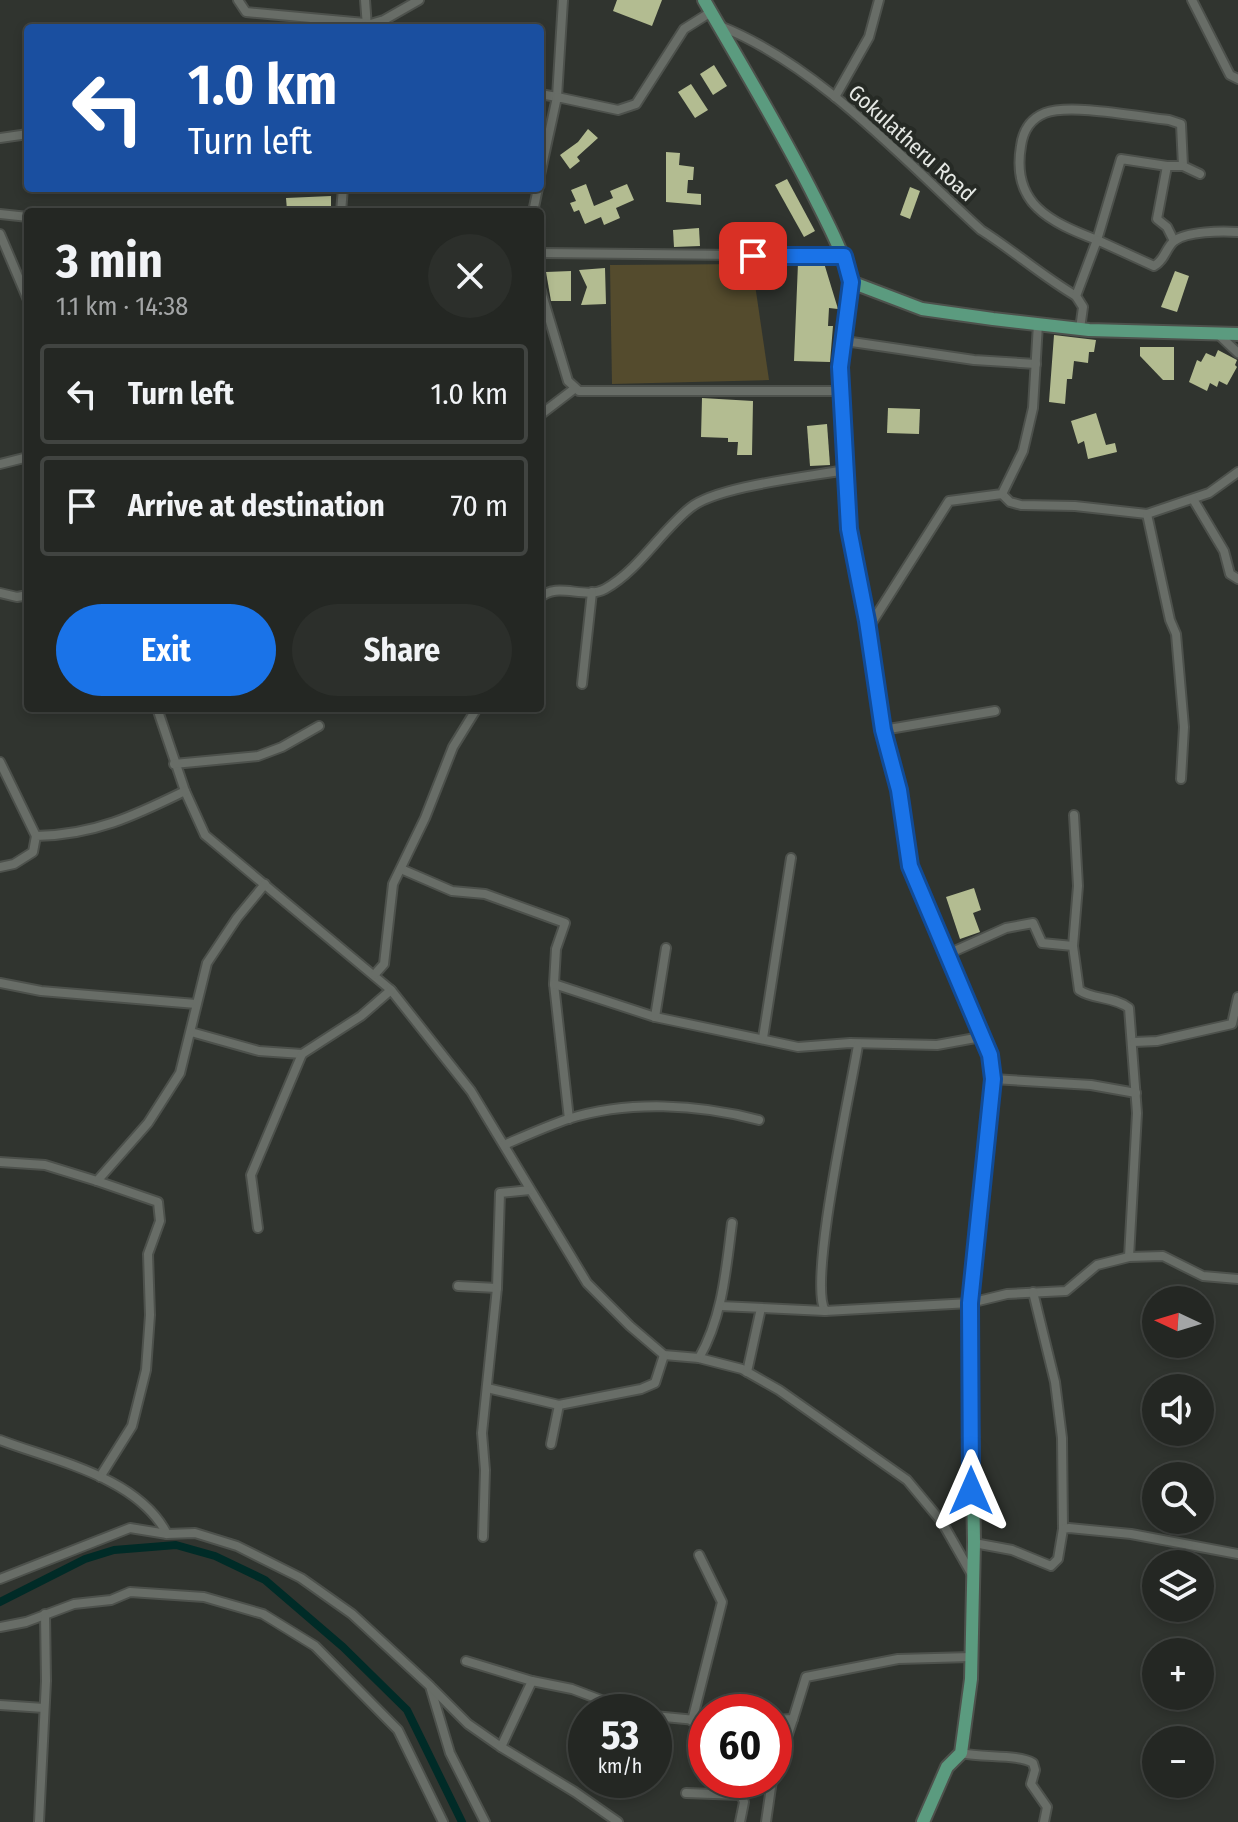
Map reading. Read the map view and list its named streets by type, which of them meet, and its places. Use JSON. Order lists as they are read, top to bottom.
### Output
{
  "streets": {
    "street": ["Gokulatheru Road"]
  },
  "north": "left",
  "page": {
    "turn": ["1.0 km", "Turn left"],
    "heading": ["3 min", "1.1 km · 14:38"],
    "list": [
      {
        "name": "Turn left",
        "value": "1.0 km"
      },
      {
        "name": "Arrive at destination",
        "value": "70 m"
      }
    ],
    "buttons": ["Exit", "Share"],
    "map_buttons": ["+", "−"],
    "speed": "53 km/h",
    "limit": "60"
  }
}
